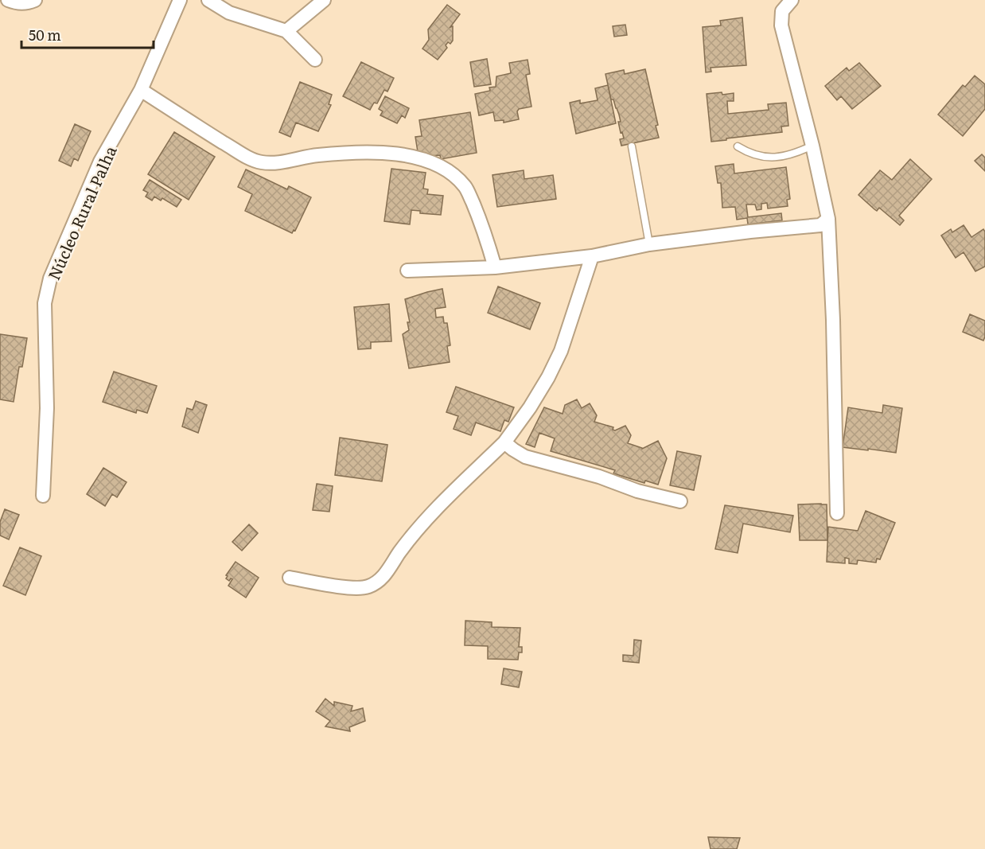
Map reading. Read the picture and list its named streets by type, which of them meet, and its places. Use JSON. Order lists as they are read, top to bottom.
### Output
{
  "streets": {
    "street": ["Núcleo Rural Palha"]
  },
  "scale_bar": "50 m"
}
